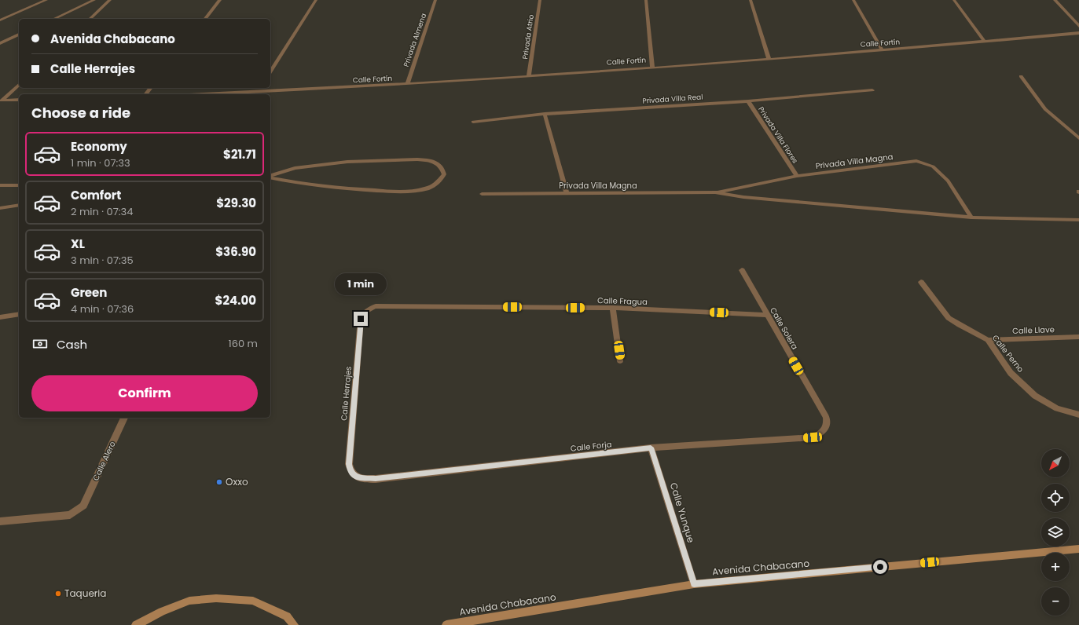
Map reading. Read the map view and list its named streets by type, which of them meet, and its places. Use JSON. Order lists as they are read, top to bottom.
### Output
{
  "streets": {
    "main road": ["Avenida Chabacano"],
    "street": [
      "Privada Atrio",
      "Privada Almena",
      "Calle Fortín",
      "Privada Villa Real",
      "Privada Villa Flores",
      "Privada Villa Magna",
      "Calle Fragua",
      "Calle Solera",
      "Calle Llave",
      "Calle Perno",
      "Calle Herrajes",
      "Calle Forja",
      "Calle Alero",
      "Calle Yunque"
    ]
  },
  "crossings": [
    ["Privada Atrio", "Calle Fortín"],
    ["Privada Almena", "Calle Fortín"],
    ["Privada Villa Real", "Privada Villa Flores"],
    ["Privada Villa Flores", "Privada Villa Magna"],
    ["Calle Fragua", "Calle Solera"],
    ["Calle Fragua", "Calle Herrajes"],
    ["Calle Solera", "Calle Forja"],
    ["Calle Llave", "Calle Perno"],
    ["Calle Herrajes", "Calle Forja"],
    ["Calle Forja", "Calle Yunque"],
    ["Calle Yunque", "Avenida Chabacano"]
  ],
  "places": ["Oxxo", "Taqueria"],
  "north": "bottom left",
  "page": {
    "banner": ["Avenida Chabacano", "Calle Herrajes"],
    "heading": "Choose a ride",
    "list": [
      {
        "name": "Economy",
        "note": "1 min · 07:33",
        "value": "$21.71"
      },
      {
        "name": "Comfort",
        "note": "2 min · 07:34",
        "value": "$29.30"
      },
      {
        "name": "XL",
        "note": "3 min · 07:35",
        "value": "$36.90"
      },
      {
        "name": "Green",
        "note": "4 min · 07:36",
        "value": "$24.00"
      }
    ],
    "bubble": "1 min",
    "pay": ["Cash", "160 m"],
    "buttons": "Confirm",
    "map_buttons": ["+", "−"]
  }
}
